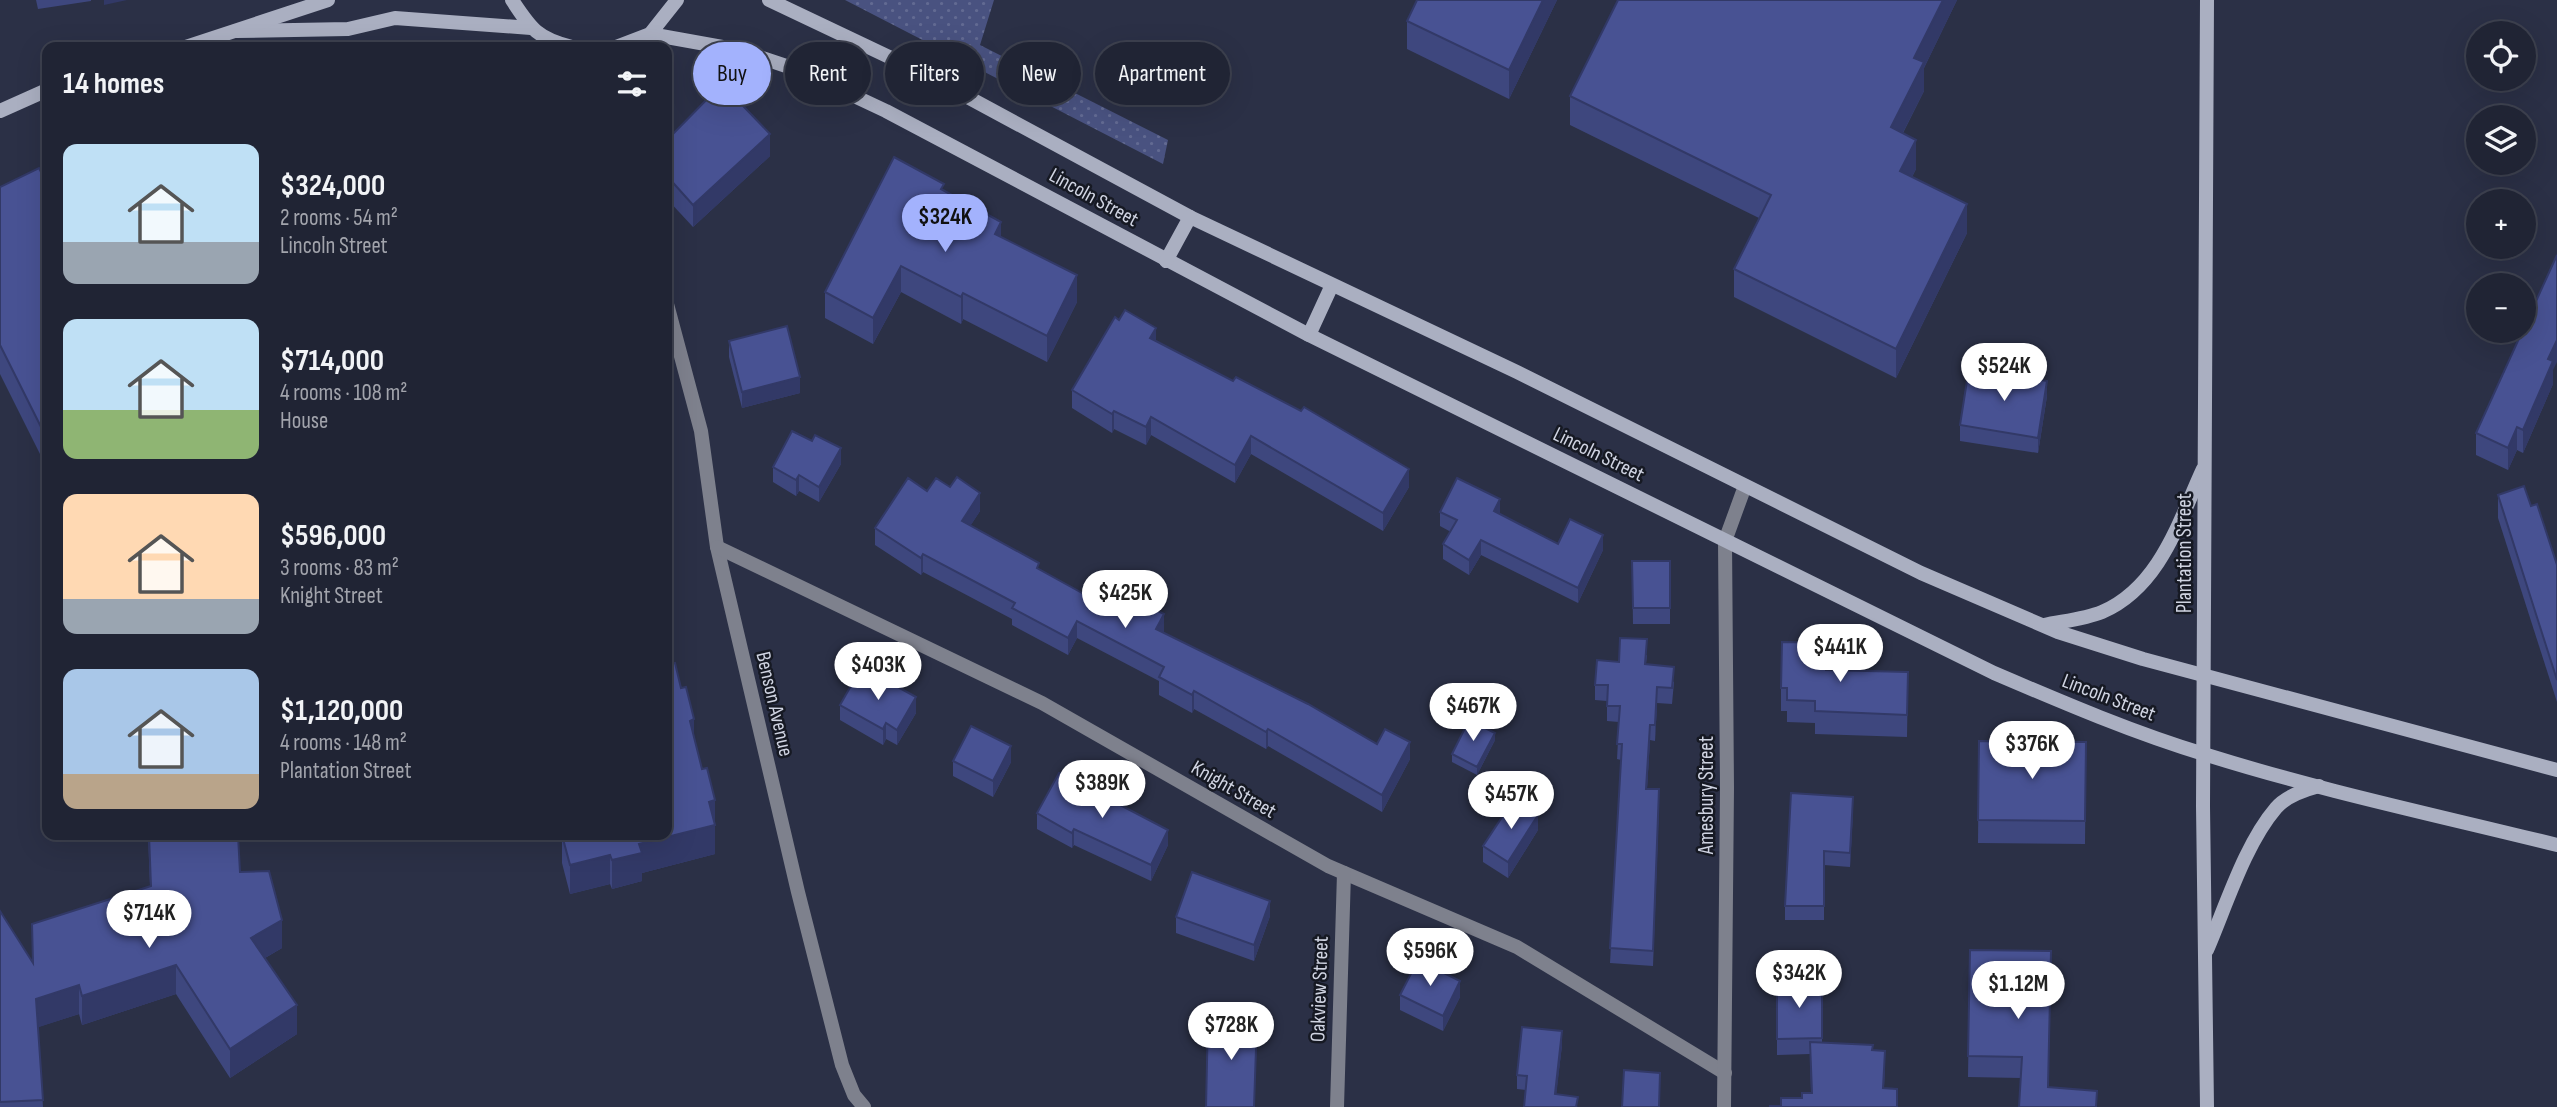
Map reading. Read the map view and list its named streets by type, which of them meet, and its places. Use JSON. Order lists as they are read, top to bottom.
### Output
{
  "streets": {
    "main road": ["Lincoln Street", "Plantation Street"],
    "street": [
      "Benson Avenue",
      "Knight Street",
      "Amesbury Street",
      "Oakview Street"
    ]
  },
  "crossings": [
    ["Lincoln Street", "Plantation Street"],
    ["Lincoln Street", "Amesbury Street"],
    ["Benson Avenue", "Knight Street"],
    ["Knight Street", "Amesbury Street"],
    ["Knight Street", "Oakview Street"]
  ],
  "page": {
    "map_buttons": ["+", "−"],
    "chip": [
      "Buy",
      "Rent",
      "Filters",
      "New",
      "Apartment"
    ],
    "heading": "14 homes",
    "list": [
      {
        "name": "$324,000",
        "note": "2 rooms · 54 m² · Lincoln Street"
      },
      {
        "name": "$714,000",
        "note": "4 rooms · 108 m² · House"
      },
      {
        "name": "$596,000",
        "note": "3 rooms · 83 m² · Knight Street"
      },
      {
        "name": "$1,120,000",
        "note": "4 rooms · 148 m² · Plantation Street"
      }
    ],
    "price": [
      "$324K",
      "$524K",
      "$425K",
      "$441K",
      "$403K",
      "$467K",
      "$376K",
      "$389K",
      "$457K",
      "$714K",
      "$596K",
      "$342K",
      "$1.12M",
      "$728K"
    ]
  }
}
